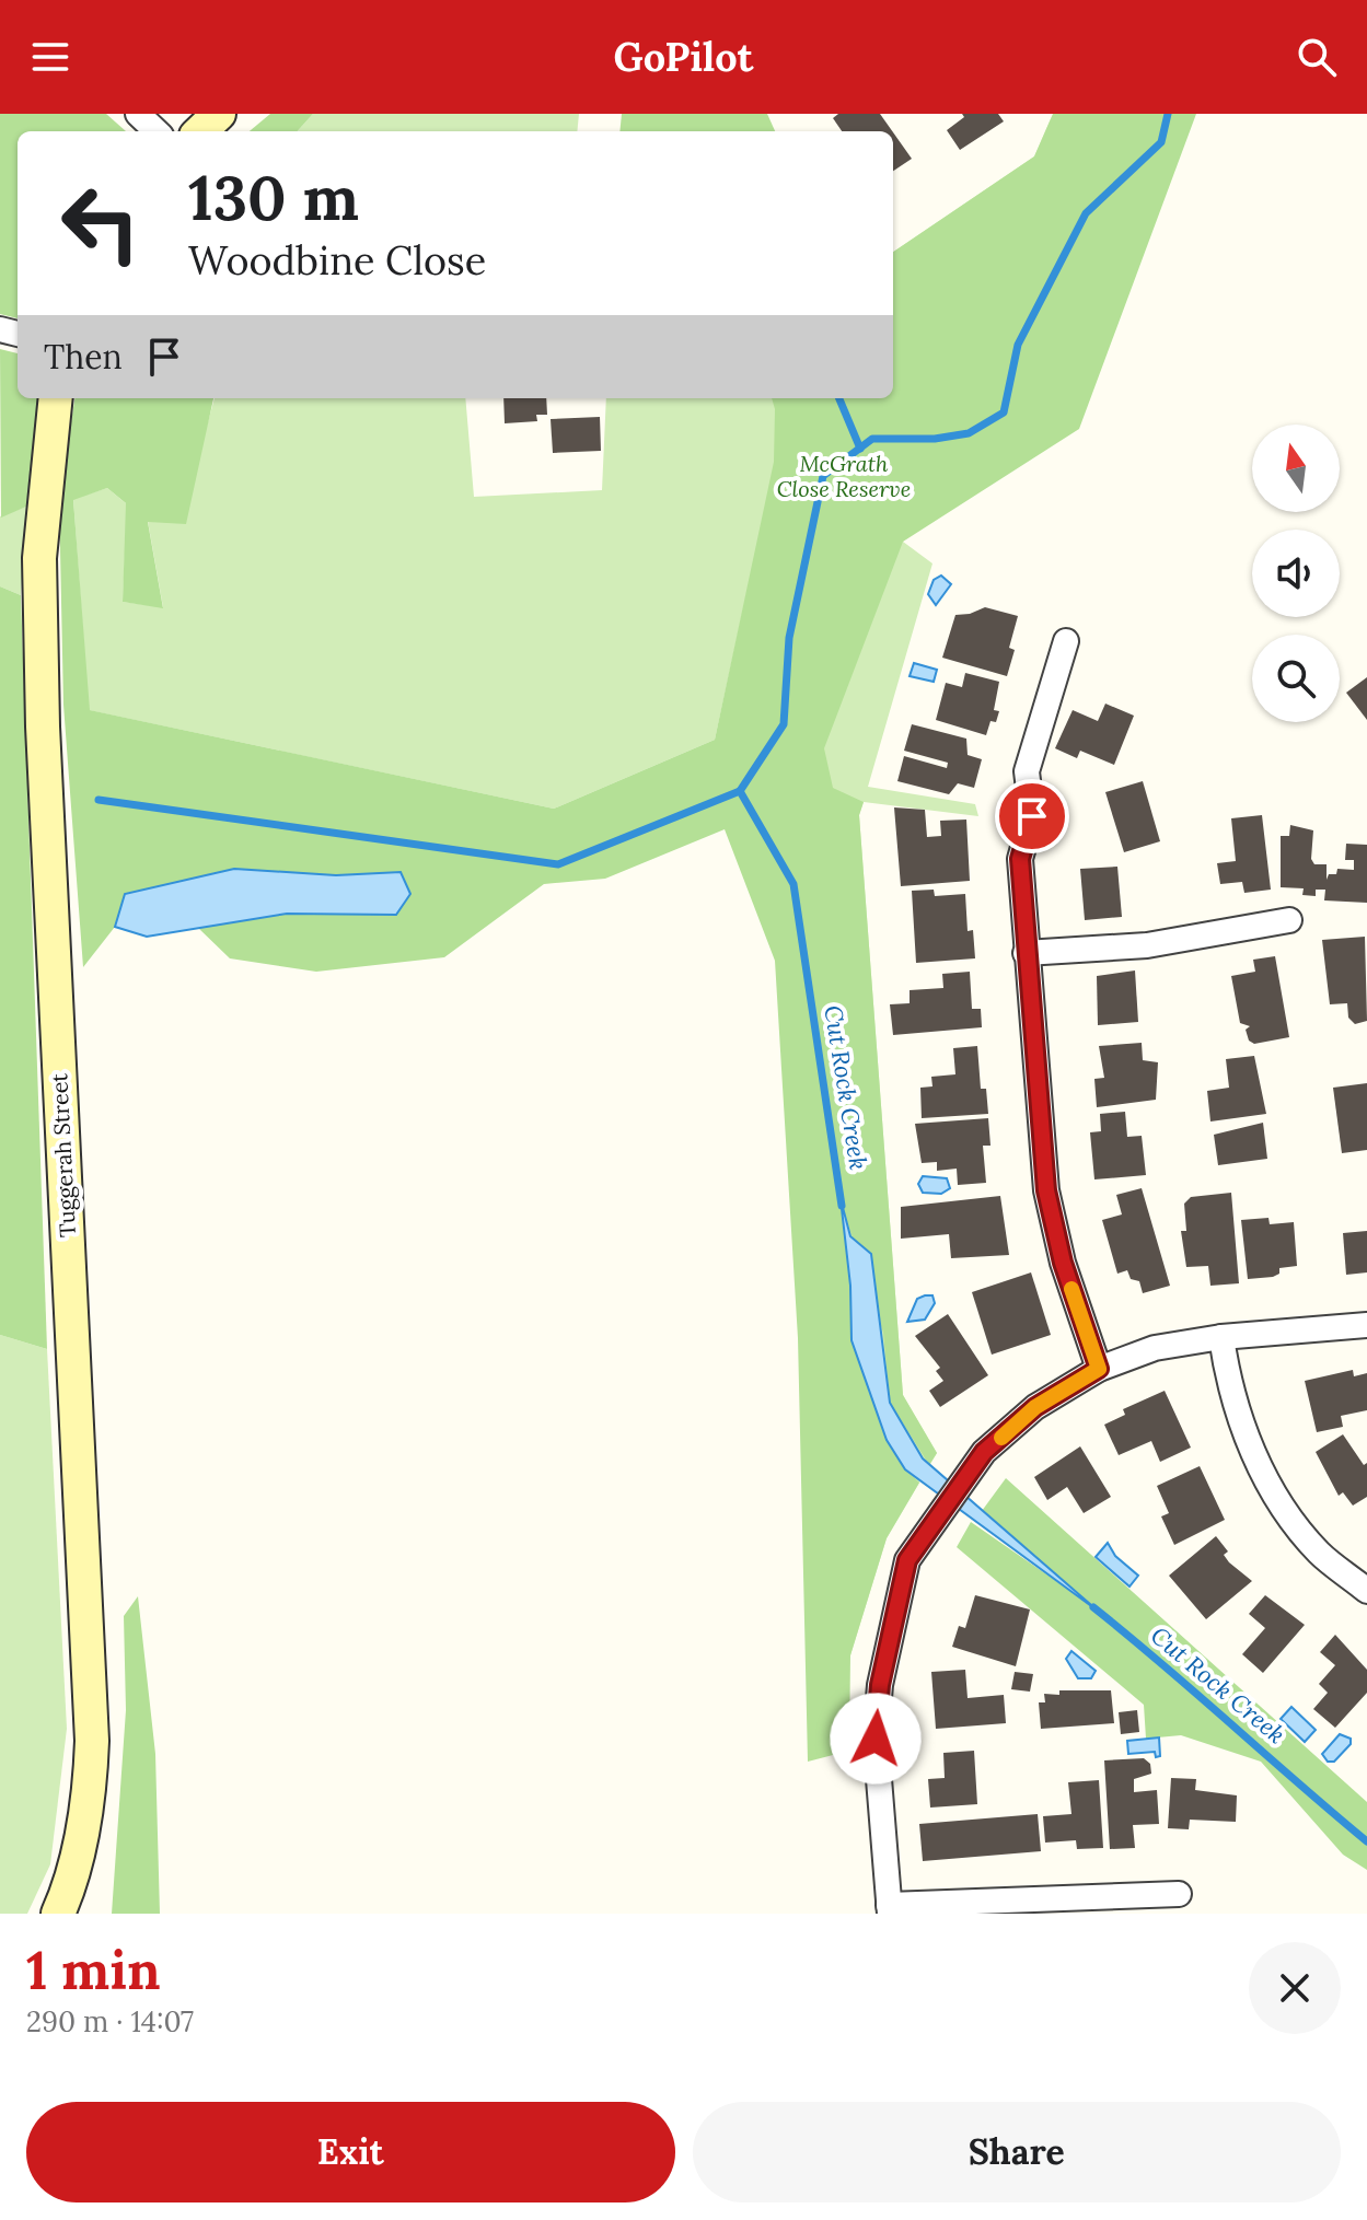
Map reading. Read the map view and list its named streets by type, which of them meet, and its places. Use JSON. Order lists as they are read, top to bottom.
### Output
{
  "streets": {
    "street": ["Tuggerah Street"]
  },
  "water": ["Cut Rock Creek"],
  "parks": ["McGrath Close Reserve"],
  "north": "top",
  "page": {
    "header": "GoPilot",
    "turn": ["130 m", "Woodbine Close"],
    "then": "Then",
    "heading": ["1 min", "290 m · 14:07"],
    "buttons": ["Exit", "Share"]
  }
}
